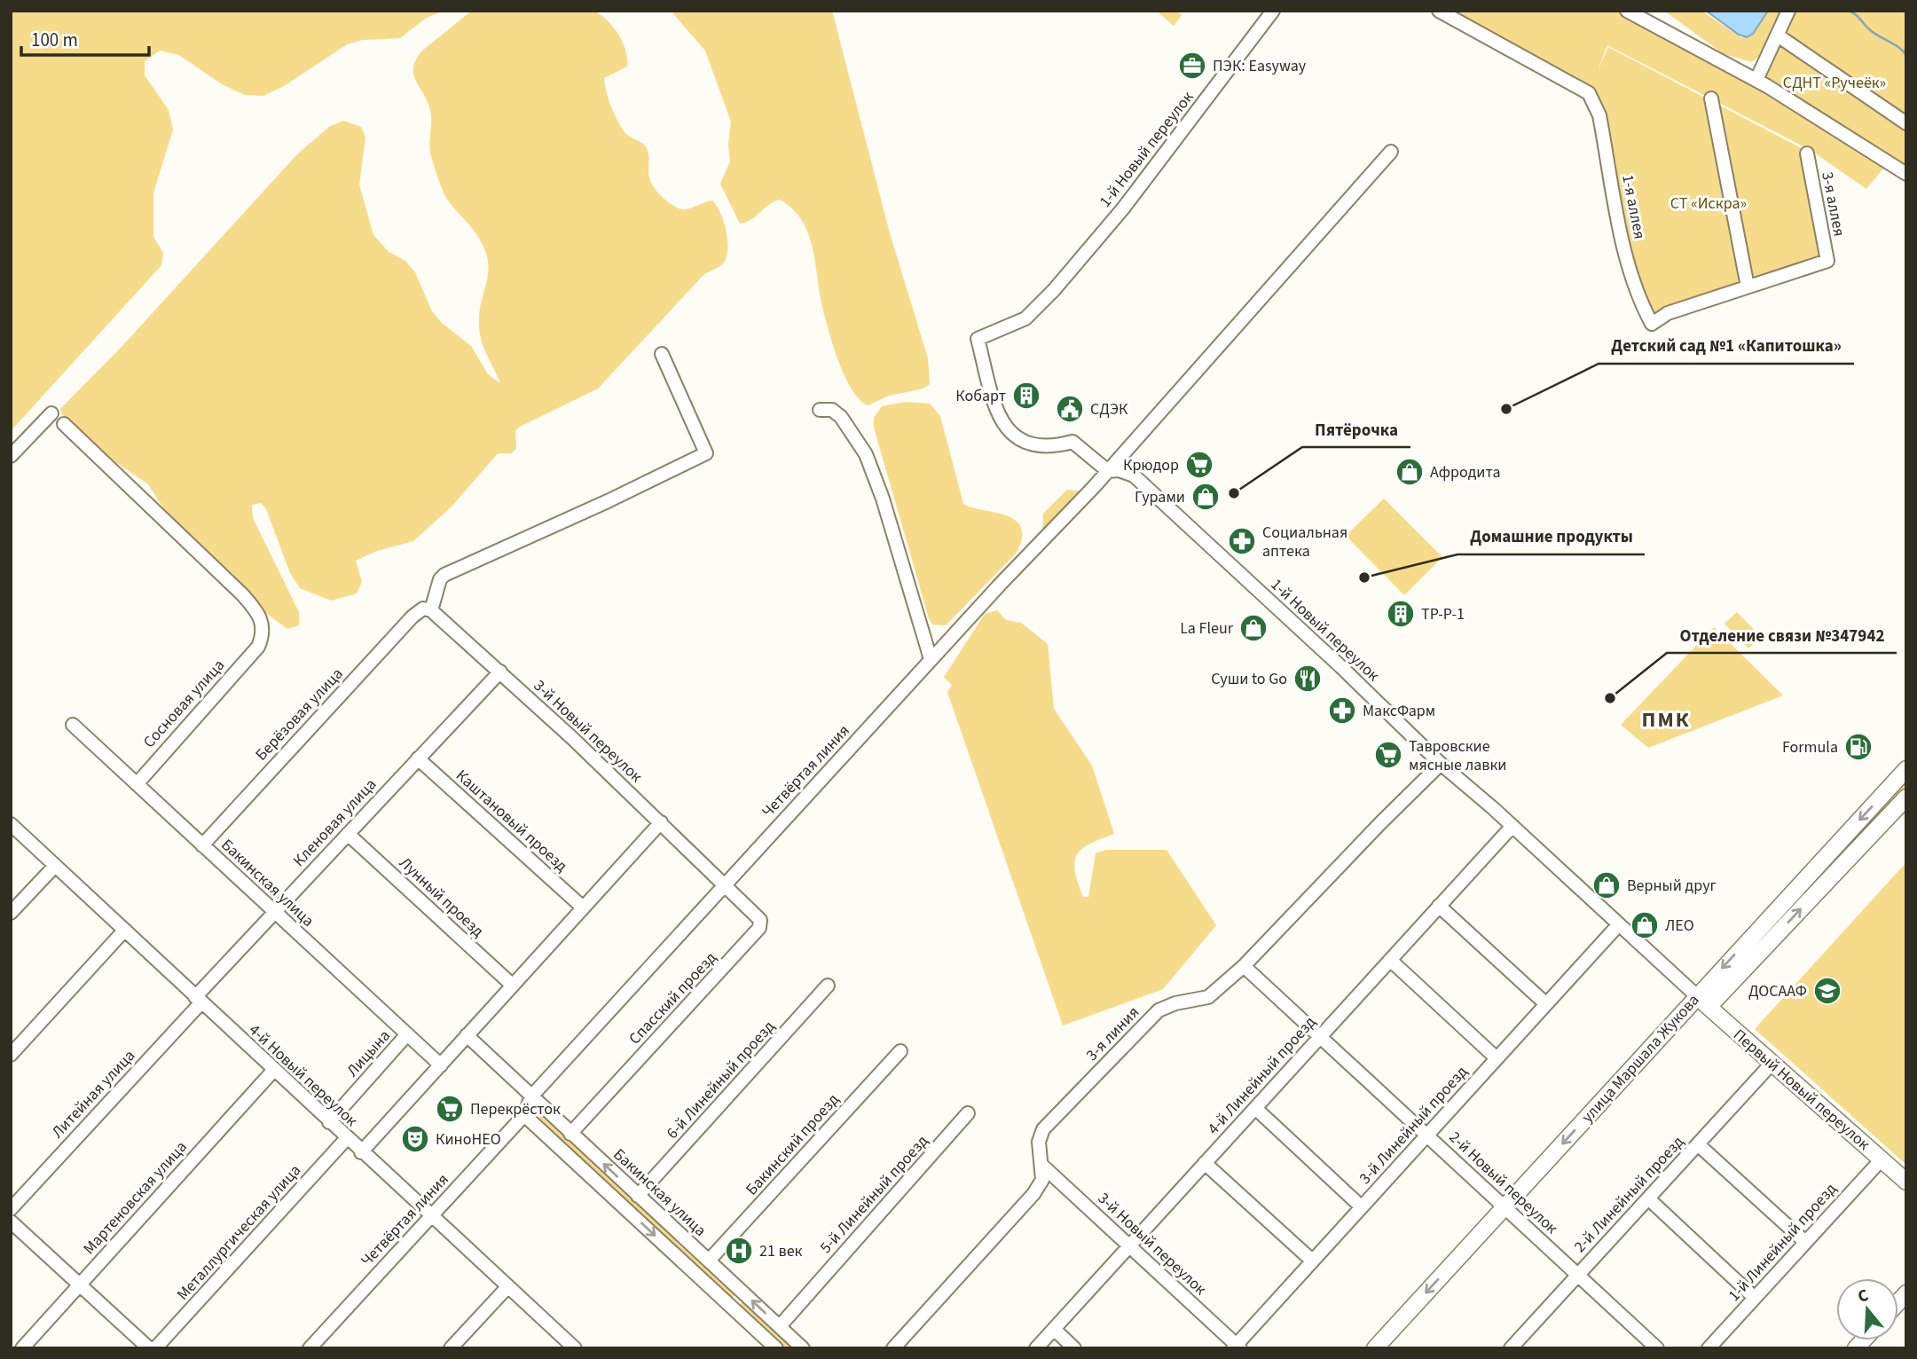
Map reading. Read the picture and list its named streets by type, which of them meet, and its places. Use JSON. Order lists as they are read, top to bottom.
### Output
{
  "streets": {
    "main road": ["улица Маршала Жукова", "Первый Новый переулок"],
    "street": [
      "1-й Новый переулок",
      "3-я аллея",
      "1-я аллея",
      "Сосновая улица",
      "Берёзовая улица",
      "3-й Новый переулок",
      "Четвёртая линия",
      "Каштановый проезд",
      "Кленовая улица",
      "Бакинская улица",
      "Лунный проезд",
      "Спасский проезд",
      "3-я линия",
      "Лицына",
      "4-й Новый переулок",
      "4-й Линейный проезд",
      "6-й Линейный проезд",
      "Литейная улица",
      "3-й Линейный проезд",
      "Бакинский проезд",
      "2-й Новый переулок",
      "5-й Линейный проезд",
      "2-й Линейный проезд",
      "Мартеновская улица",
      "Металлургическая улица",
      "1-й Линейный проезд"
    ]
  },
  "crossings": [
    ["1-й Новый переулок", "Четвёртая линия"],
    ["1-й Новый переулок", "3-я линия"],
    ["1-й Новый переулок", "улица Маршала Жукова"],
    ["1-й Новый переулок", "4-й Линейный проезд"],
    ["1-й Новый переулок", "Первый Новый переулок"],
    ["1-й Новый переулок", "3-й Линейный проезд"],
    ["3-я аллея", "1-я аллея"],
    ["Сосновая улица", "Бакинская улица"],
    ["Берёзовая улица", "3-й Новый переулок"],
    ["Берёзовая улица", "Бакинская улица"],
    ["3-й Новый переулок", "Четвёртая линия"],
    ["3-й Новый переулок", "Кленовая улица"],
    ["3-й Новый переулок", "Спасский проезд"],
    ["3-й Новый переулок", "3-я линия"],
    ["3-й Новый переулок", "4-й Линейный проезд"],
    ["3-й Новый переулок", "3-й Линейный проезд"],
    ["Четвёртая линия", "Бакинская улица"],
    ["Четвёртая линия", "Спасский проезд"],
    ["Четвёртая линия", "4-й Новый переулок"],
    ["Каштановый проезд", "Кленовая улица"],
    ["Кленовая улица", "Бакинская улица"],
    ["Кленовая улица", "Лунный проезд"],
    ["Кленовая улица", "4-й Новый переулок"],
    ["Кленовая улица", "Литейная улица"],
    ["Бакинская улица", "Спасский проезд"],
    ["Бакинская улица", "Лицына"],
    ["Бакинская улица", "6-й Линейный проезд"],
    ["Бакинская улица", "Бакинский проезд"],
    ["Бакинская улица", "5-й Линейный проезд"],
    ["3-я линия", "2-й Новый переулок"],
    ["Лицына", "4-й Новый переулок"],
    ["улица Маршала Жукова", "Первый Новый переулок"],
    ["улица Маршала Жукова", "2-й Новый переулок"],
    ["4-й Новый переулок", "Литейная улица"],
    ["4-й Новый переулок", "Мартеновская улица"],
    ["4-й Новый переулок", "Металлургическая улица"],
    ["4-й Линейный проезд", "2-й Новый переулок"],
    ["Первый Новый переулок", "2-й Линейный проезд"],
    ["Первый Новый переулок", "1-й Линейный проезд"],
    ["3-й Линейный проезд", "2-й Новый переулок"],
    ["2-й Новый переулок", "2-й Линейный проезд"]
  ],
  "districts": ["ПМК"],
  "parks": ["СДНТ «Ручеёк»", "СТ «Искра»"],
  "places": {
    "office": ["ПЭК: Easyway"],
    "building": ["Кобарт", "ТР-Р-1"],
    "public building": ["СДЭК"],
    "other": [
      "Детский сад №1 «Капитошка»",
      "Пятёрочка",
      "Домашние продукты",
      "Отделение связи №347942"
    ],
    "supermarket": ["Крюдор", "Тавровские мясные лавки", "Перекрёсток"],
    "shop": [
      "Афродита",
      "Гурами",
      "La Fleur",
      "Верный друг",
      "ЛЕО"
    ],
    "pharmacy": ["Социальная аптека", "МаксФарм"],
    "restaurant": ["Суши to Go"],
    "fuel station": ["Formula"],
    "school or university": ["ДОСААФ"],
    "theatre": ["КиноНЕО"],
    "hospital": ["21 век"]
  },
  "scale_bar": "100 m",
  "north": "top"
}
